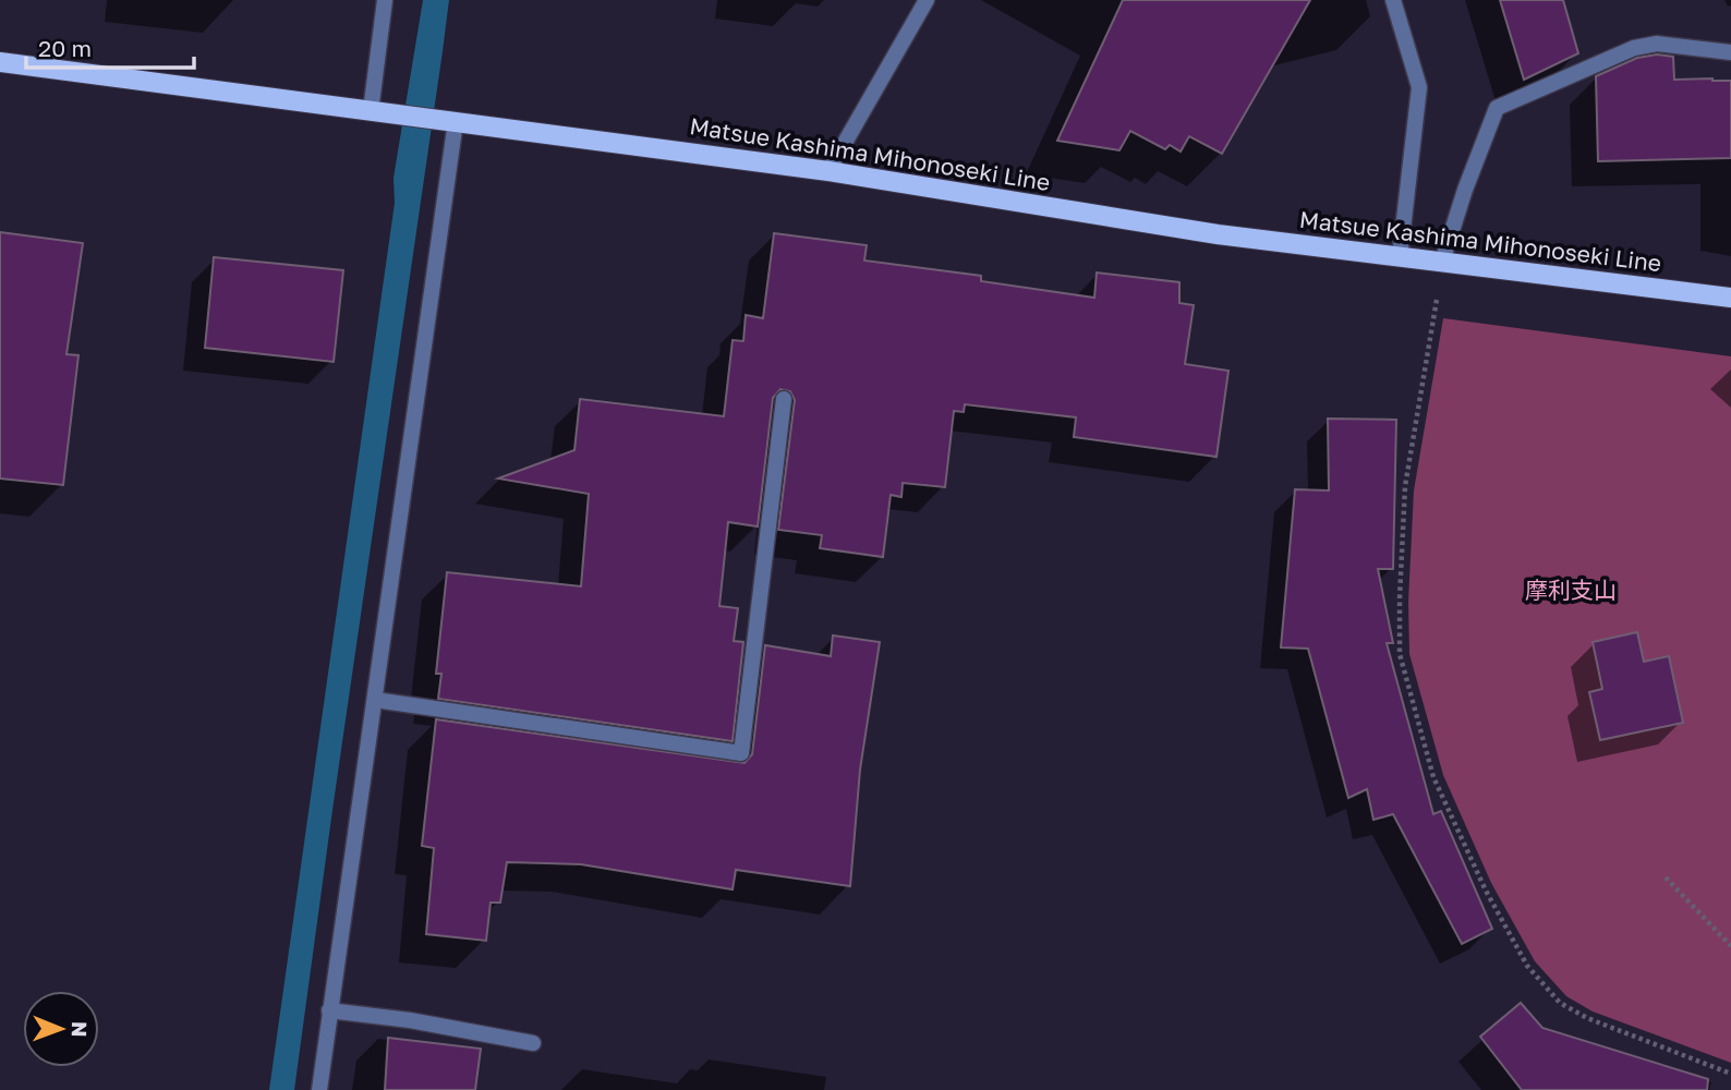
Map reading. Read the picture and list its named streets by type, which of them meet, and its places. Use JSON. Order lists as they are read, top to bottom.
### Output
{
  "streets": {
    "main road": ["Matsue Kashima Mihonoseki Line"]
  },
  "parks": ["摩利支山"],
  "scale_bar": "20 m",
  "north": "right"
}
